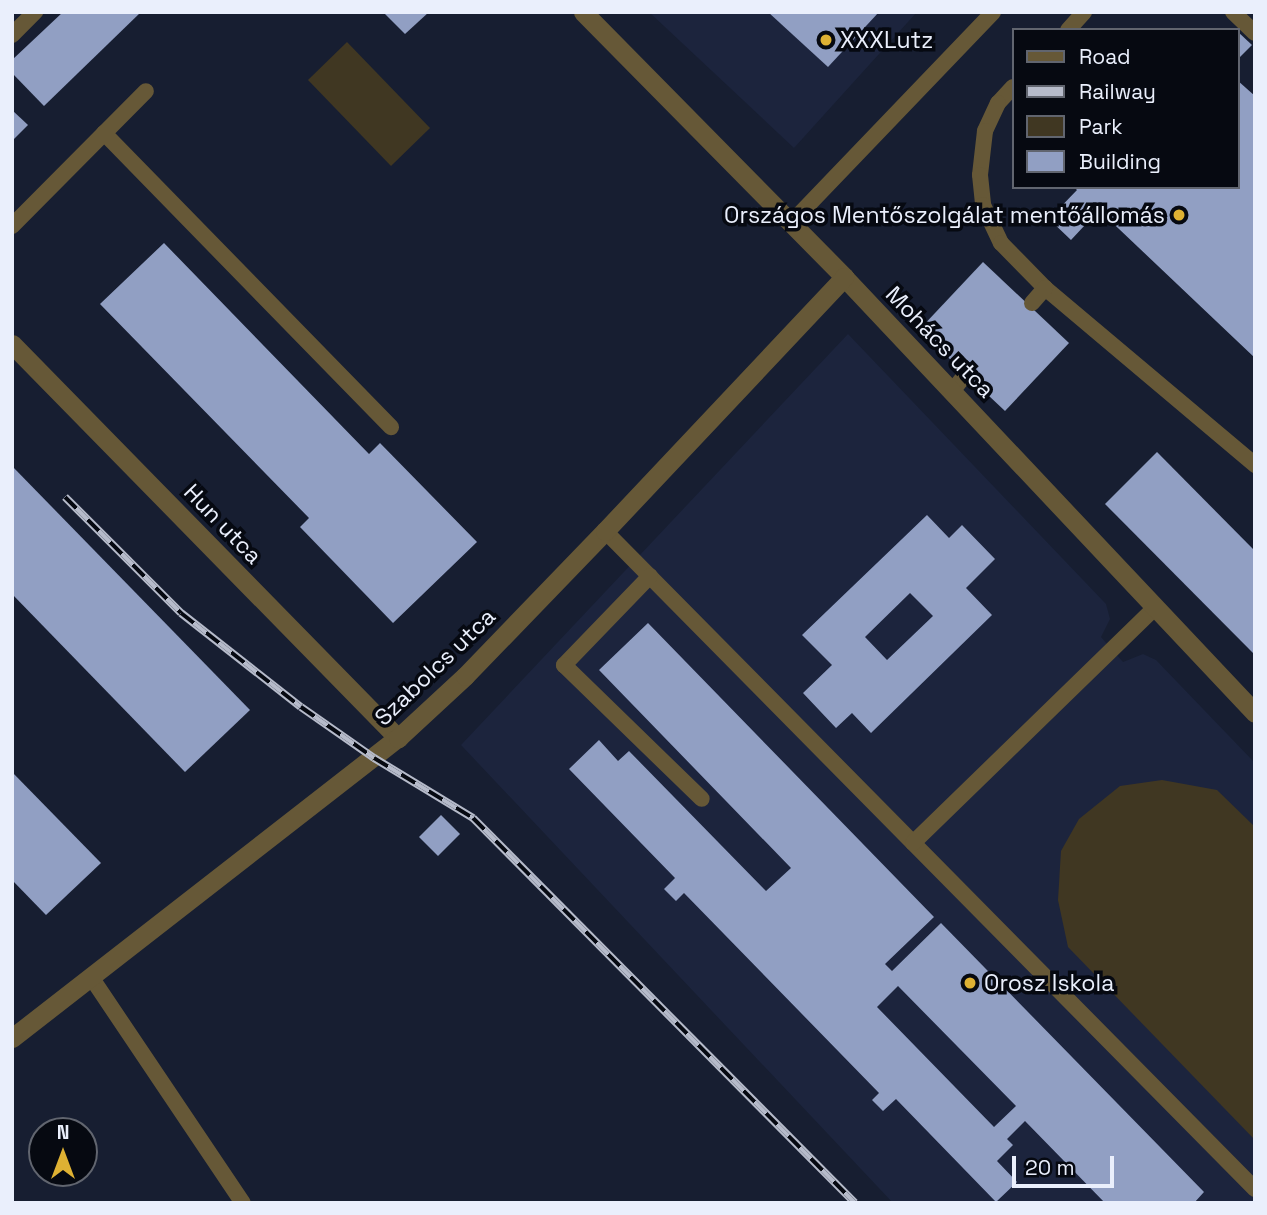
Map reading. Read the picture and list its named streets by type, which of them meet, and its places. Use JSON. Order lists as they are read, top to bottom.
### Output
{
  "streets": {
    "street": ["Mohács utca", "Hun utca", "Szabolcs utca"]
  },
  "crossings": [
    ["Mohács utca", "Szabolcs utca"],
    ["Hun utca", "Szabolcs utca"]
  ],
  "places": ["XXXLutz", "Országos Mentőszolgálat mentőállomás", "Orosz Iskola"],
  "legend": [
    "Road",
    "Railway",
    "Park",
    "Building"
  ],
  "scale_bar": "20 m",
  "north": "top"
}
